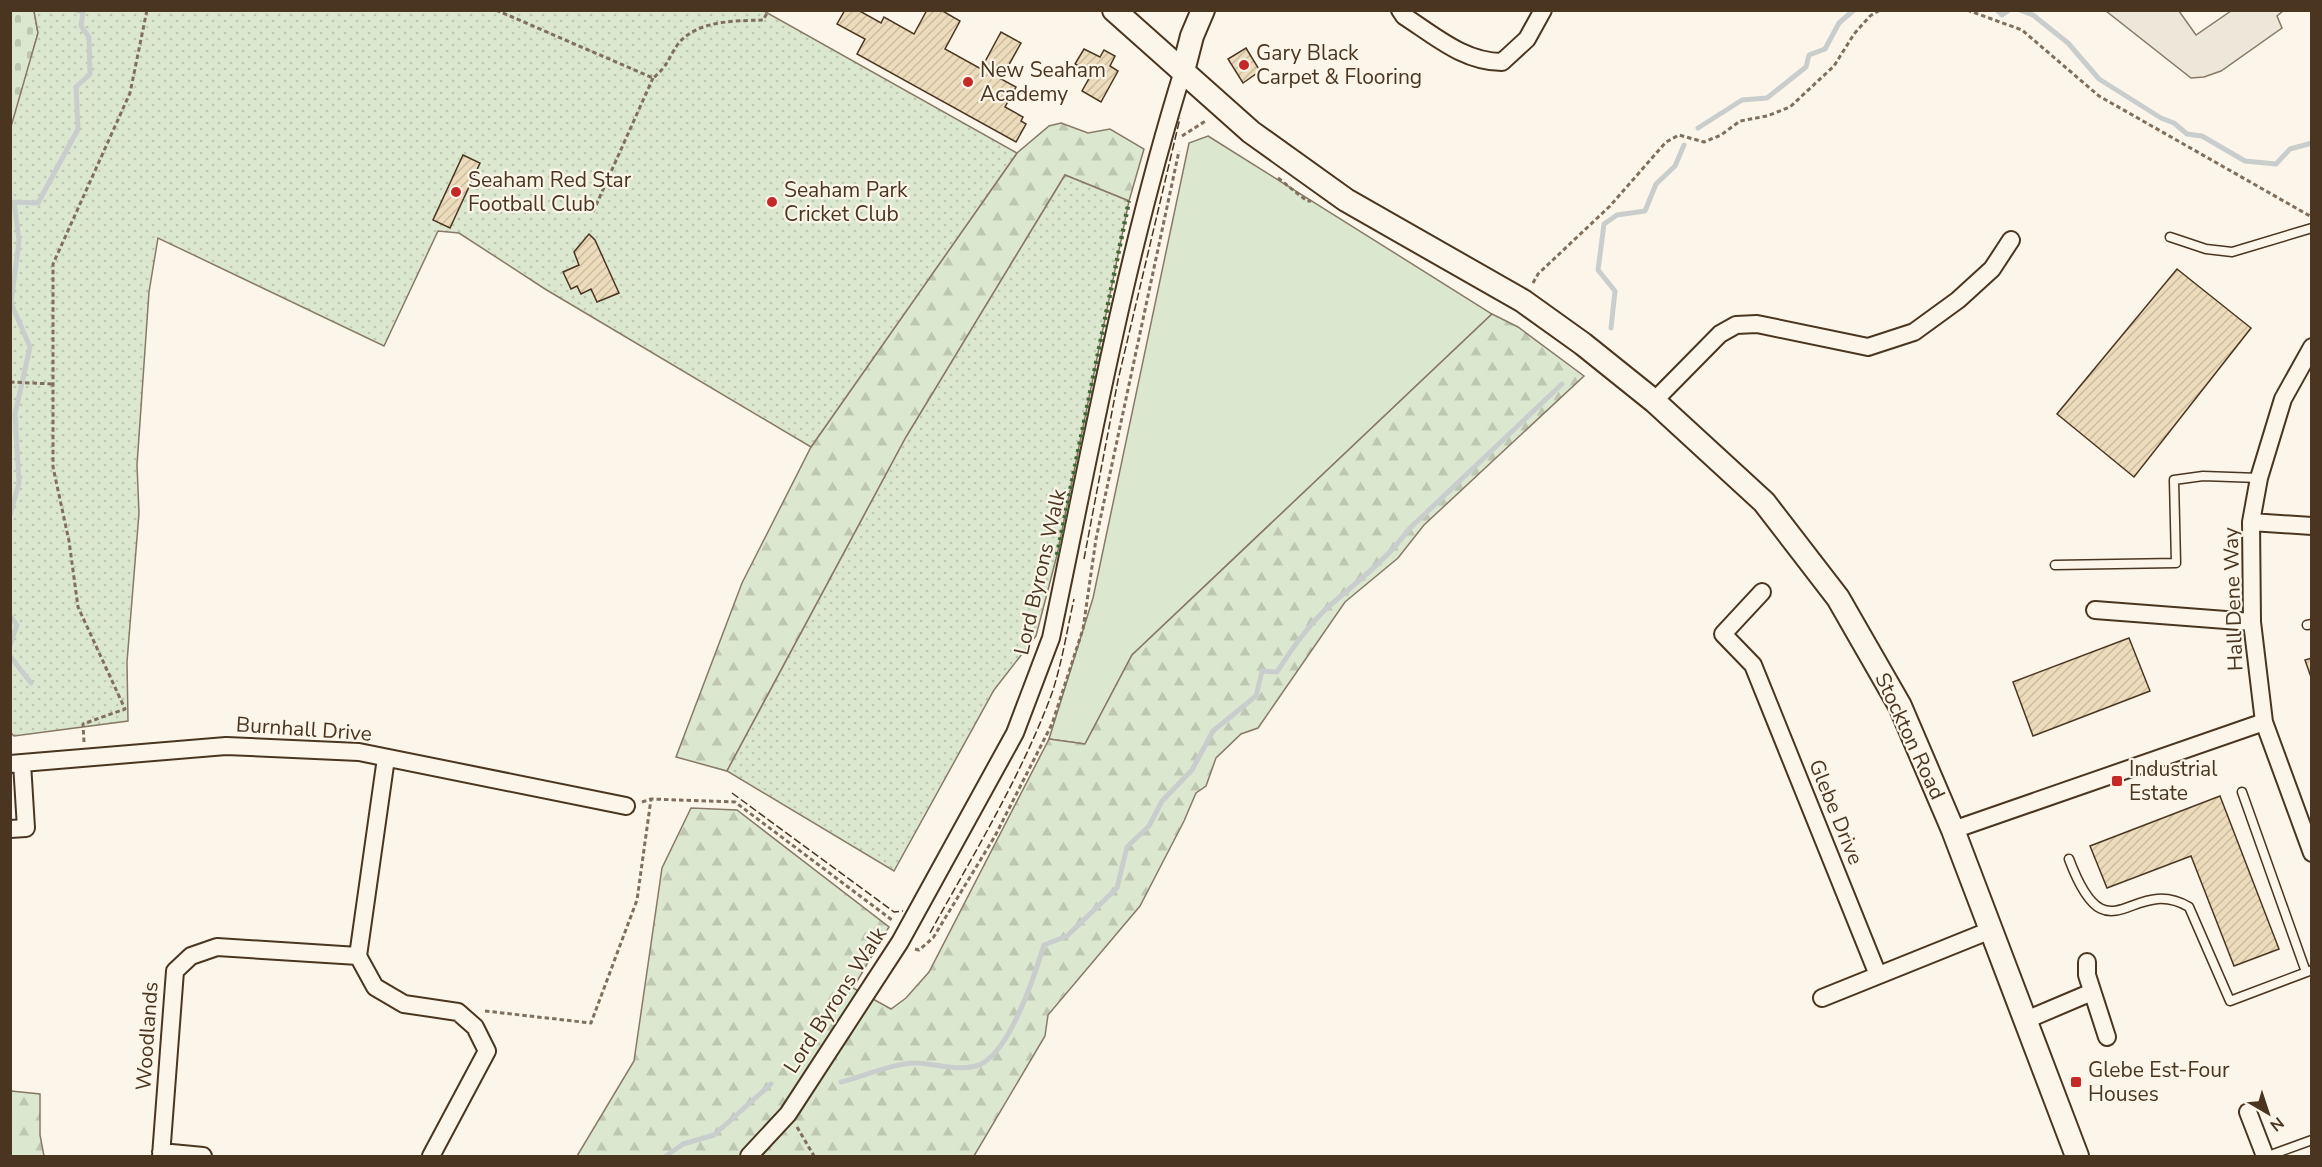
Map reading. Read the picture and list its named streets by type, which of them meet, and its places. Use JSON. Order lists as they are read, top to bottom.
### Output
{
  "streets": {
    "main road": ["Stockton Road"],
    "street": [
      "Lord Byrons Walk",
      "Hall Dene Way",
      "Burnhall Drive",
      "Glebe Drive",
      "Woodlands"
    ]
  },
  "crossings": [
    ["Lord Byrons Walk", "Stockton Road"]
  ],
  "places": {
    "other": [
      "Gary Black Carpet & Flooring",
      "New Seaham Academy",
      "Seaham Red Star Football Club",
      "Seaham Park Cricket Club"
    ],
    "transit": ["Industrial Estate", "Glebe Est-Four Houses"]
  },
  "north": "bottom right"
}
